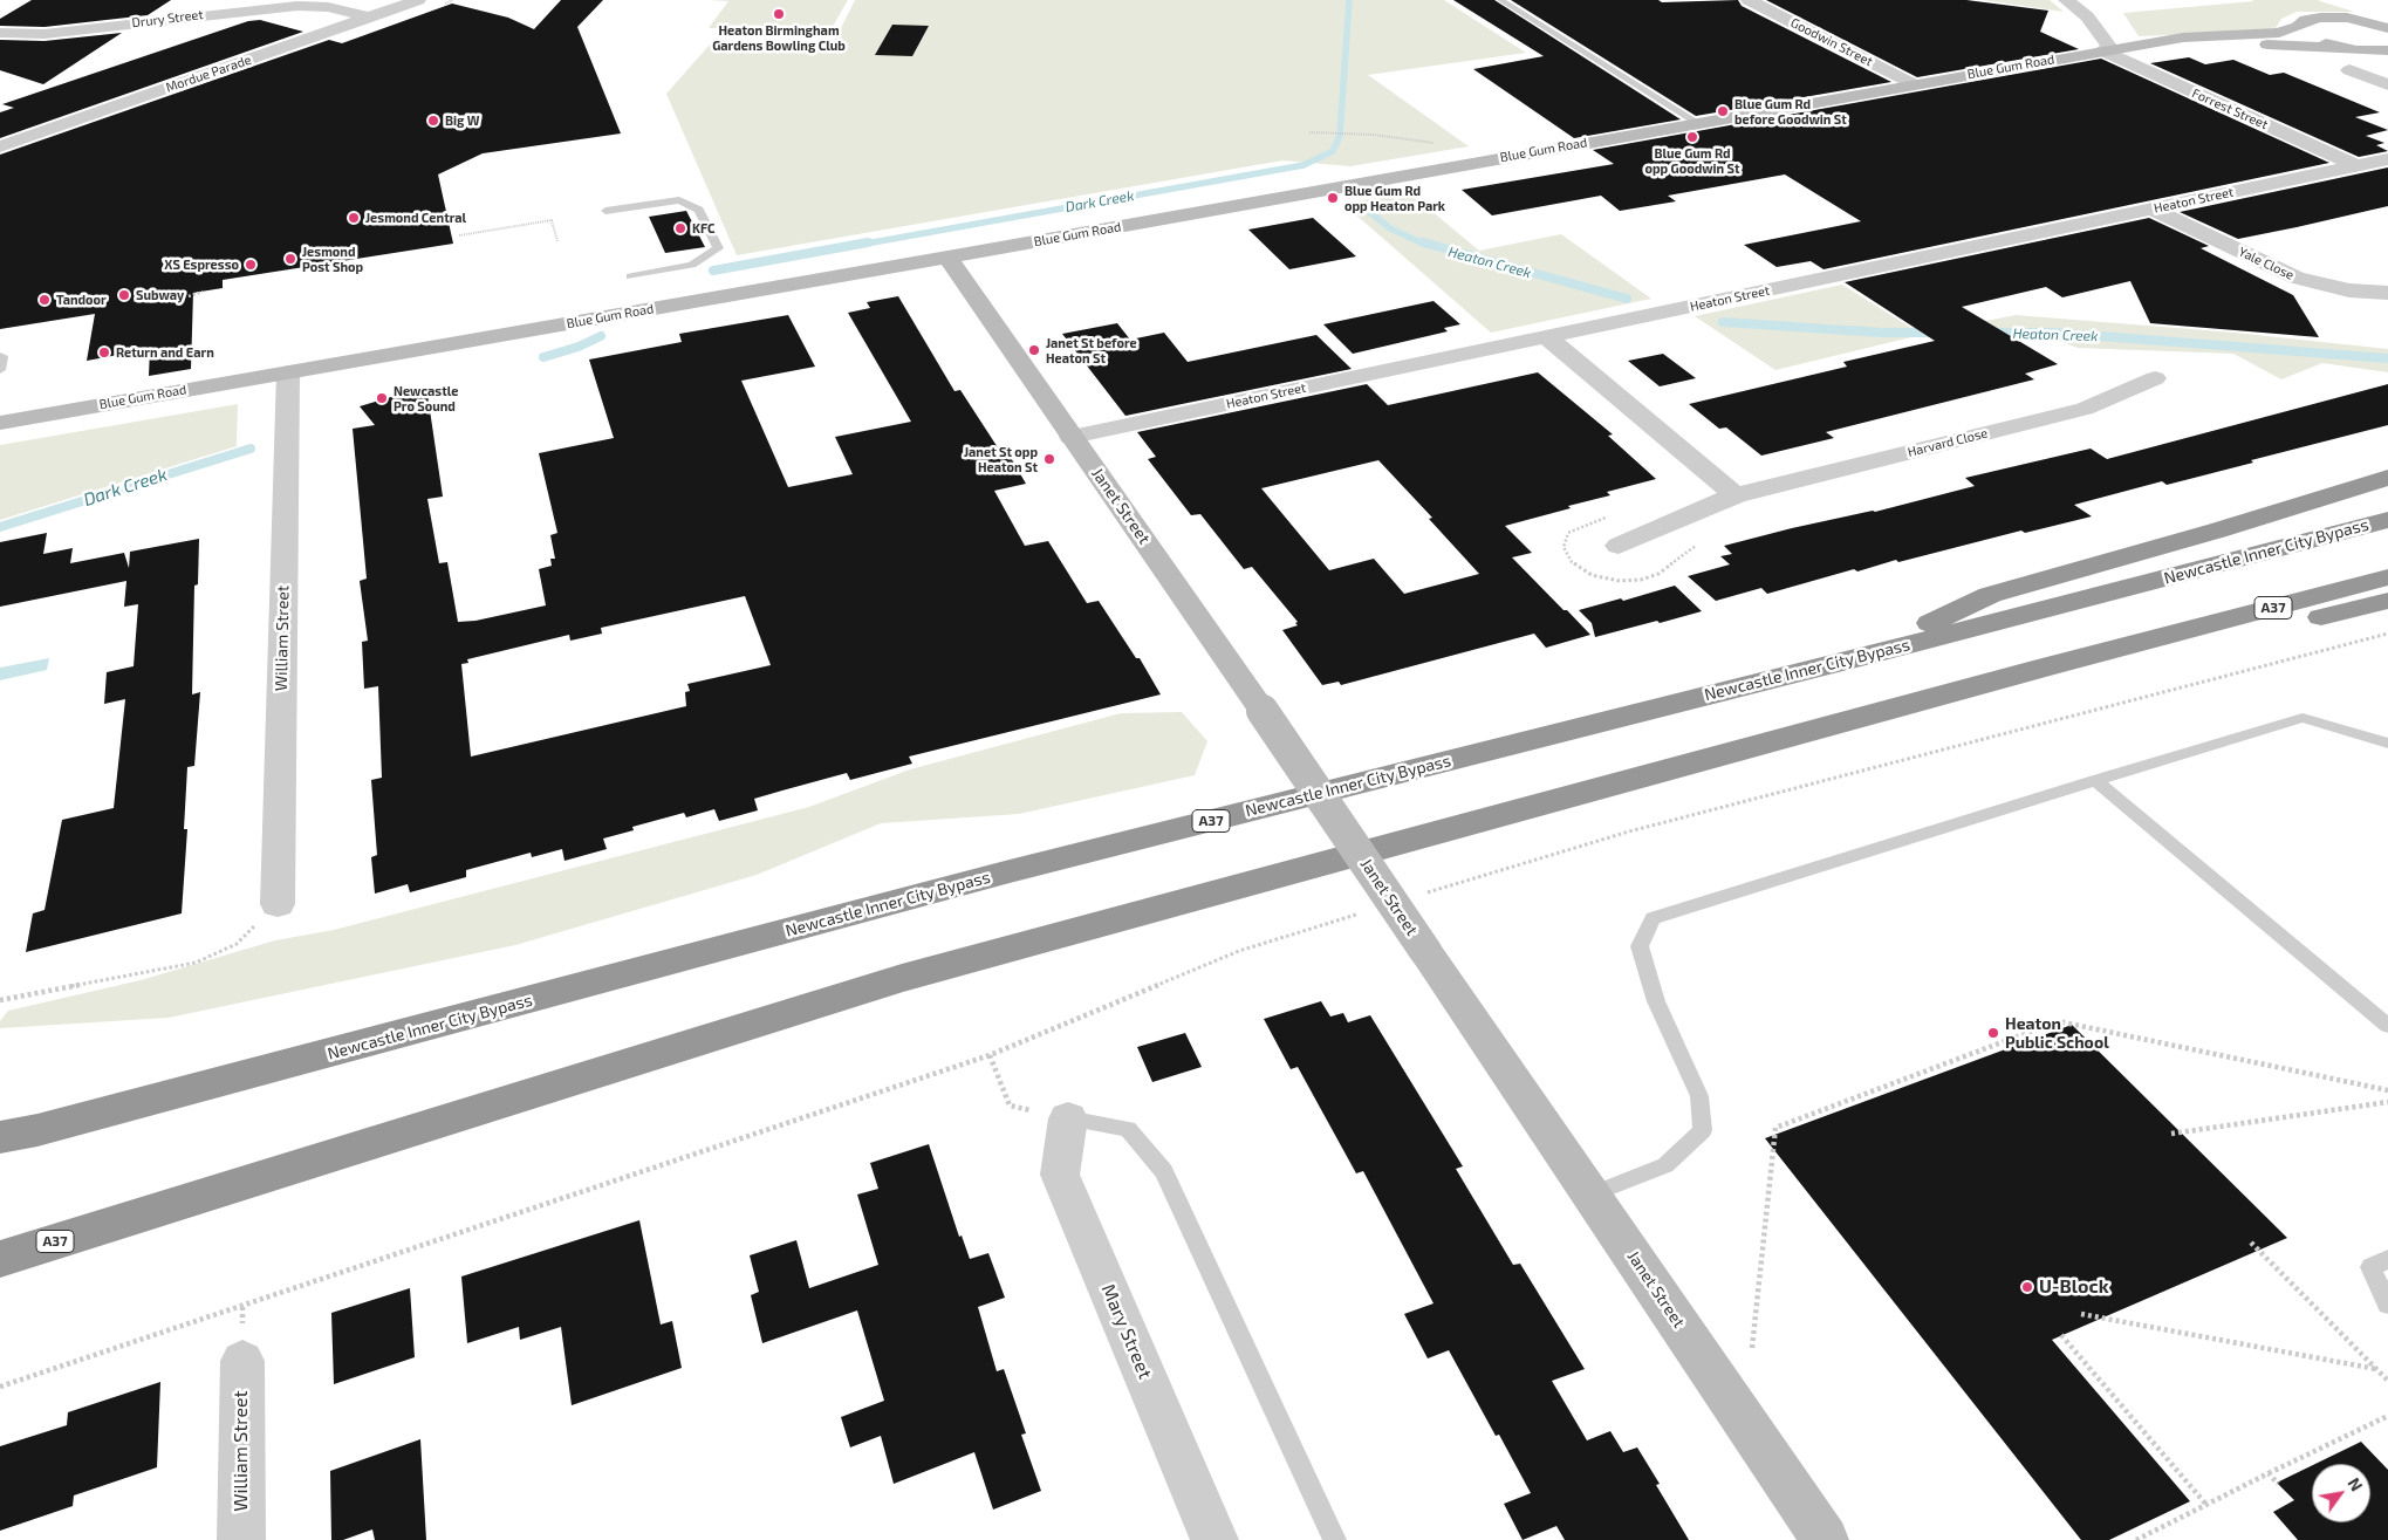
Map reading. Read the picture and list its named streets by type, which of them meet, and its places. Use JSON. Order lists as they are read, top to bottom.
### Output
{
  "streets": {
    "highway": ["Newcastle Inner City Bypass", "A37"],
    "main road": ["Blue Gum Road", "Janet Street"],
    "street": [
      "Drury Street",
      "Goodwin Street",
      "Mordue Parade",
      "Forrest Street",
      "Heaton Street",
      "Yale Close",
      "Harvard Close",
      "William Street",
      "Mary Street"
    ]
  },
  "crossings": [
    ["Drury Street", "Mordue Parade"],
    ["Goodwin Street", "Blue Gum Road"],
    ["Blue Gum Road", "Forrest Street"],
    ["Blue Gum Road", "Janet Street"],
    ["Blue Gum Road", "William Street"],
    ["Forrest Street", "Heaton Street"],
    ["Heaton Street", "Yale Close"],
    ["Heaton Street", "Janet Street"]
  ],
  "water": ["Dark Creek", "Heaton Creek"],
  "places": [
    "Heaton Birmingham Gardens Bowling Club",
    "Blue Gum Rd before Goodwin St",
    "Big W",
    "Blue Gum Rd opp Goodwin St",
    "Blue Gum Rd opp Heaton Park",
    "Jesmond Central",
    "KFC",
    "Jesmond Post Shop",
    "XS Espresso",
    "Subway",
    "Tandoor",
    "Janet St before Heaton St",
    "Return and Earn",
    "Newcastle Pro Sound",
    "Janet St opp Heaton St",
    "Heaton Public School",
    "U-Block"
  ],
  "north": "top right"
}
